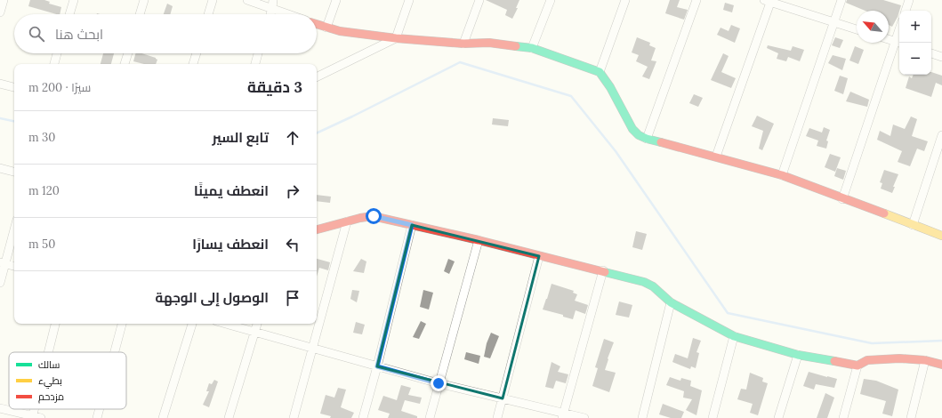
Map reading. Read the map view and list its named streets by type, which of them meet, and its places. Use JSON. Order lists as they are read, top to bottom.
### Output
{
  "legend": ["سالك", "بطيء", "مزدحم"],
  "north": "top left",
  "page": {
    "map_buttons": ["+", "−"],
    "search": "ابحث هنا",
    "heading": ["3 دقيقة", "سيرًا · 200 m"],
    "list": [
      ["تابع السير", "30 m"],
      ["انعطف يمينًا", "120 m"],
      ["انعطف يسارًا", "50 m"],
      "الوصول إلى الوجهة"
    ]
  }
}
